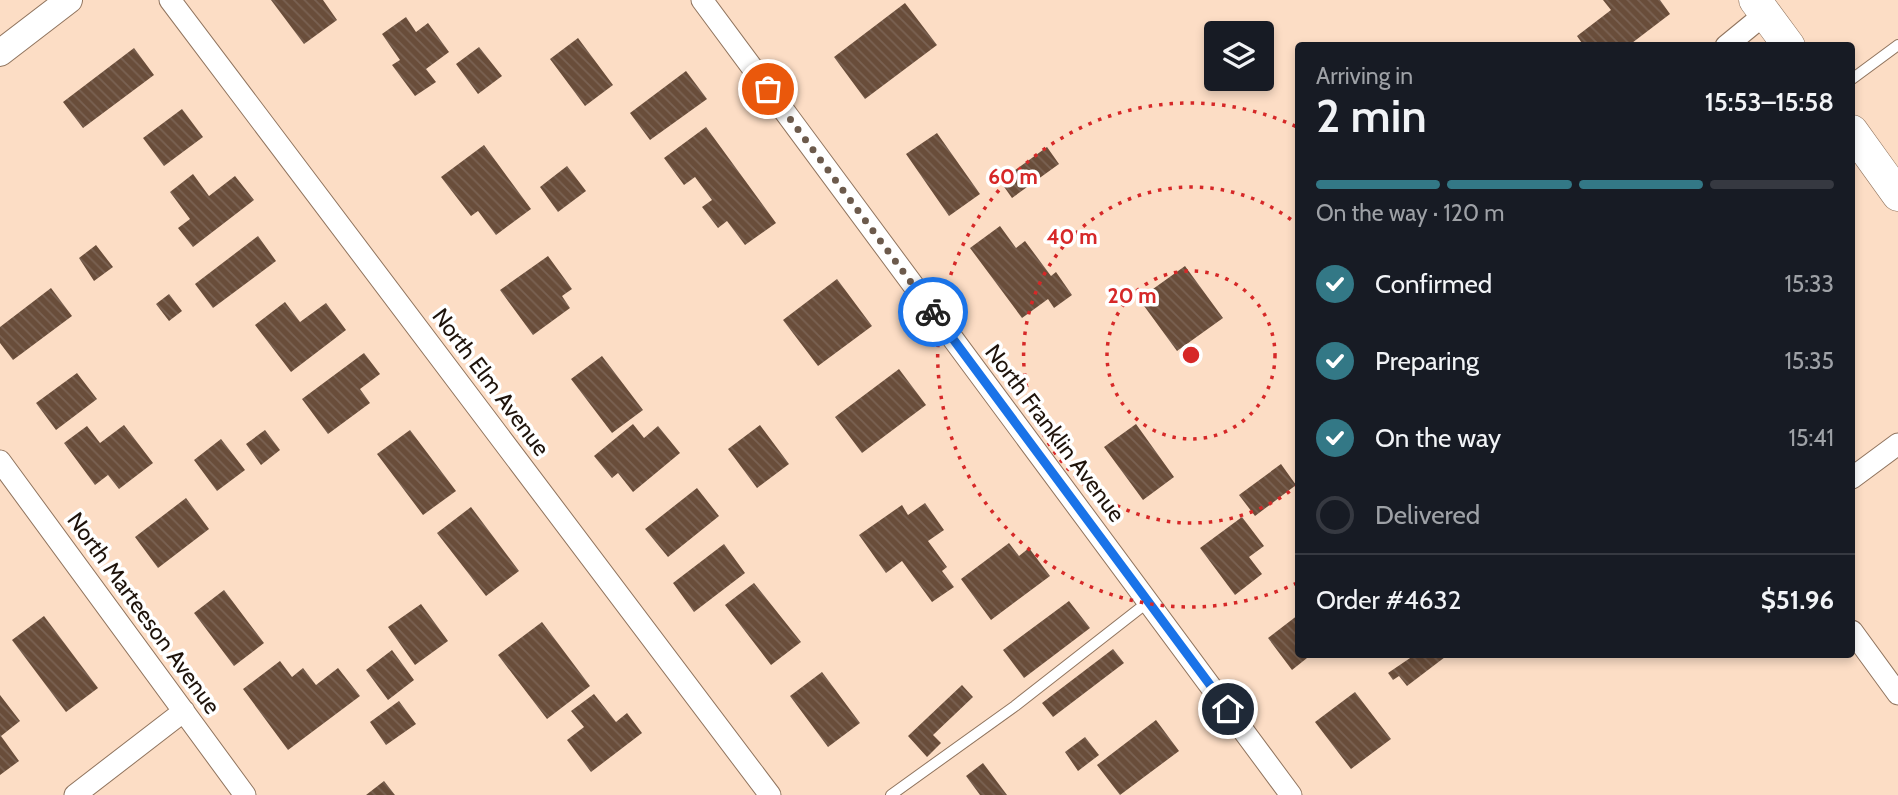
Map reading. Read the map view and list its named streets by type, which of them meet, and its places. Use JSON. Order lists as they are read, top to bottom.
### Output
{
  "streets": {
    "street": ["North Elm Avenue", "North Franklin Avenue", "North Marteeson Avenue"]
  },
  "page": {
    "heading": ["2 min", "Arriving in", "15:53–15:58"],
    "panel": ["Order #4632", "$51.96"],
    "bar": "On the way · 120 m",
    "list": [
      ["Confirmed", "15:33"],
      ["Preparing", "15:35"],
      ["On the way", "15:41"],
      "Delivered"
    ]
  },
  "rings": ["60 m", "40 m", "20 m"]
}
